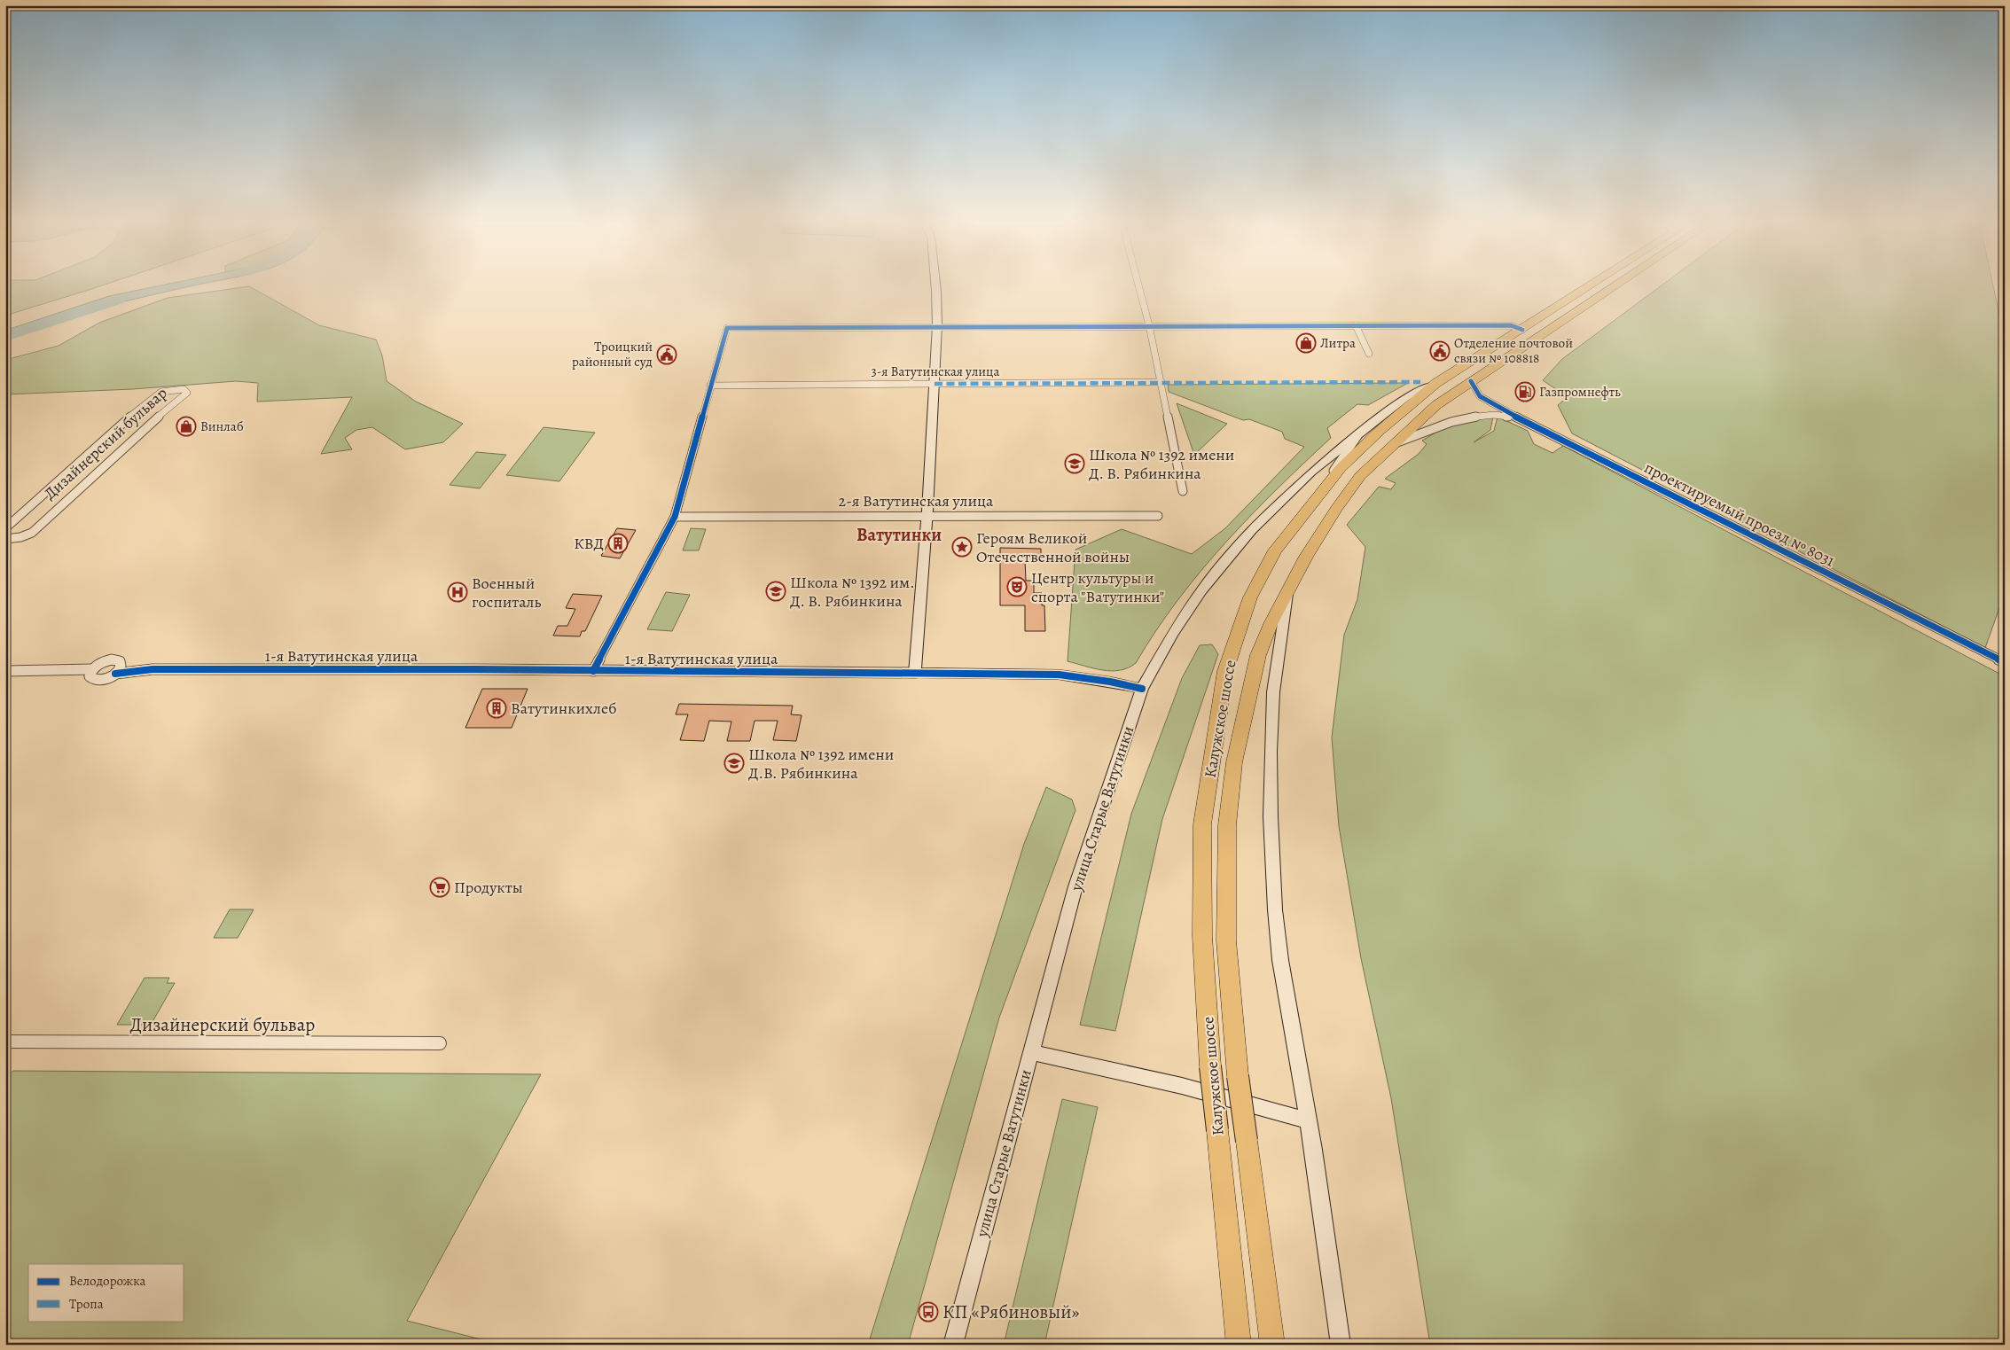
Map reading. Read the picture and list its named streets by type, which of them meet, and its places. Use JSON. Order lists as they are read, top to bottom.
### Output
{
  "streets": {
    "highway": ["Калужское шоссе"],
    "main road": ["1-я Ватутинская улица", "улица Старые Ватутинки"],
    "street": [
      "3-я Ватутинская улица",
      "Дизайнерский бульвар",
      "2-я Ватутинская улица",
      "проектируемый проезд № 8031"
    ]
  },
  "crossings": [
    ["проектируемый проезд № 8031", "Калужское шоссе"],
    ["1-я Ватутинская улица", "улица Старые Ватутинки"],
    ["Калужское шоссе", "улица Старые Ватутинки"]
  ],
  "districts": ["Ватутинки"],
  "places": {
    "shop": ["Литра", "Винлаб"],
    "public building": ["Отделение почтовой связи № 108818", "Троицкий районный суд"],
    "fuel station": ["Газпромнефть"],
    "school or university": ["Школа № 1392 имени Д. В. Рябинкина", "Школа № 1392 им. Д. В. Рябинкина", "Школа № 1392 имени Д.В. Рябинкина"],
    "building": ["КВД", "Ватутинкихлеб"],
    "place": ["Героям Великой Отечественной войны"],
    "theatre": ["Центр культуры и спорта \"Ватутинки\""],
    "hospital": ["Военный госпиталь"],
    "supermarket": ["Продукты"],
    "bus stop": ["КП «Рябиновый»"]
  },
  "legend": ["Велодорожка", "Тропа"]
}
